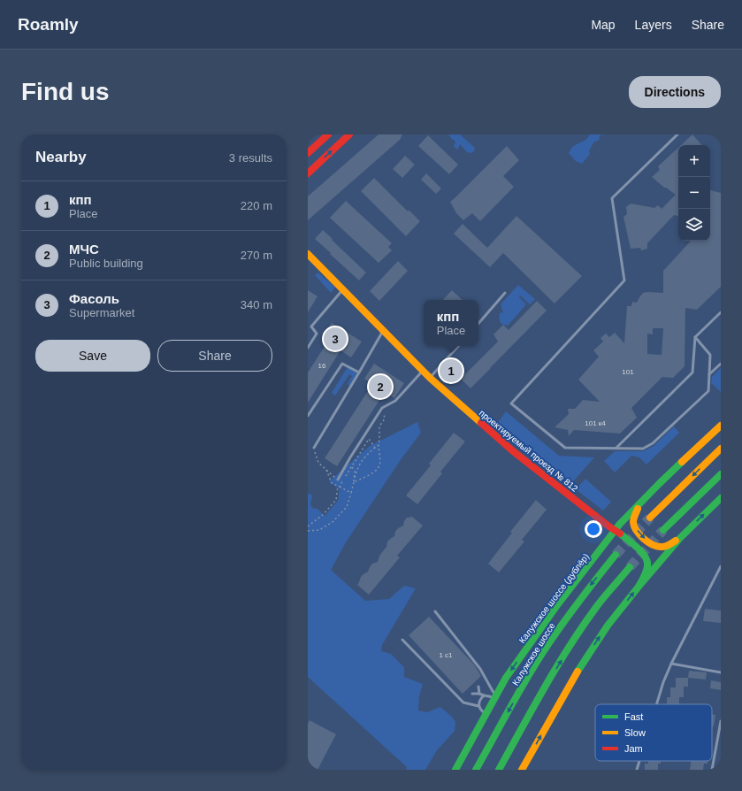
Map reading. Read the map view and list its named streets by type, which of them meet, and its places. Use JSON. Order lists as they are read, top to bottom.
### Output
{
  "streets": {
    "main road": ["проектируемый проезд № 812", "Калужское шоссе (дублёр)", "Калужское шоссе"]
  },
  "crossings": [
    ["проектируемый проезд № 812", "Калужское шоссе (дублёр)"]
  ],
  "house_numbers": [
    "16",
    "101",
    "101 к4",
    "1 с1"
  ],
  "legend": ["Fast", "Slow", "Jam"],
  "page": {
    "header": "Roamly",
    "nav": ["Map", "Layers", "Share"],
    "buttons": [
      "Directions",
      ["Save", "Share"]
    ],
    "title": "Find us",
    "heading": ["Nearby", "3 results"],
    "map_buttons": ["+", "−"],
    "list": [
      {
        "mark": "1",
        "name": "кпп",
        "note": "Place",
        "value": "220 m"
      },
      {
        "mark": "2",
        "name": "МЧС",
        "note": "Public building",
        "value": "270 m"
      },
      {
        "mark": "3",
        "name": "Фасоль",
        "note": "Supermarket",
        "value": "340 m"
      }
    ],
    "popup": ["кпп", "Place"],
    "pins": ["3", "1", "2"]
  }
}
